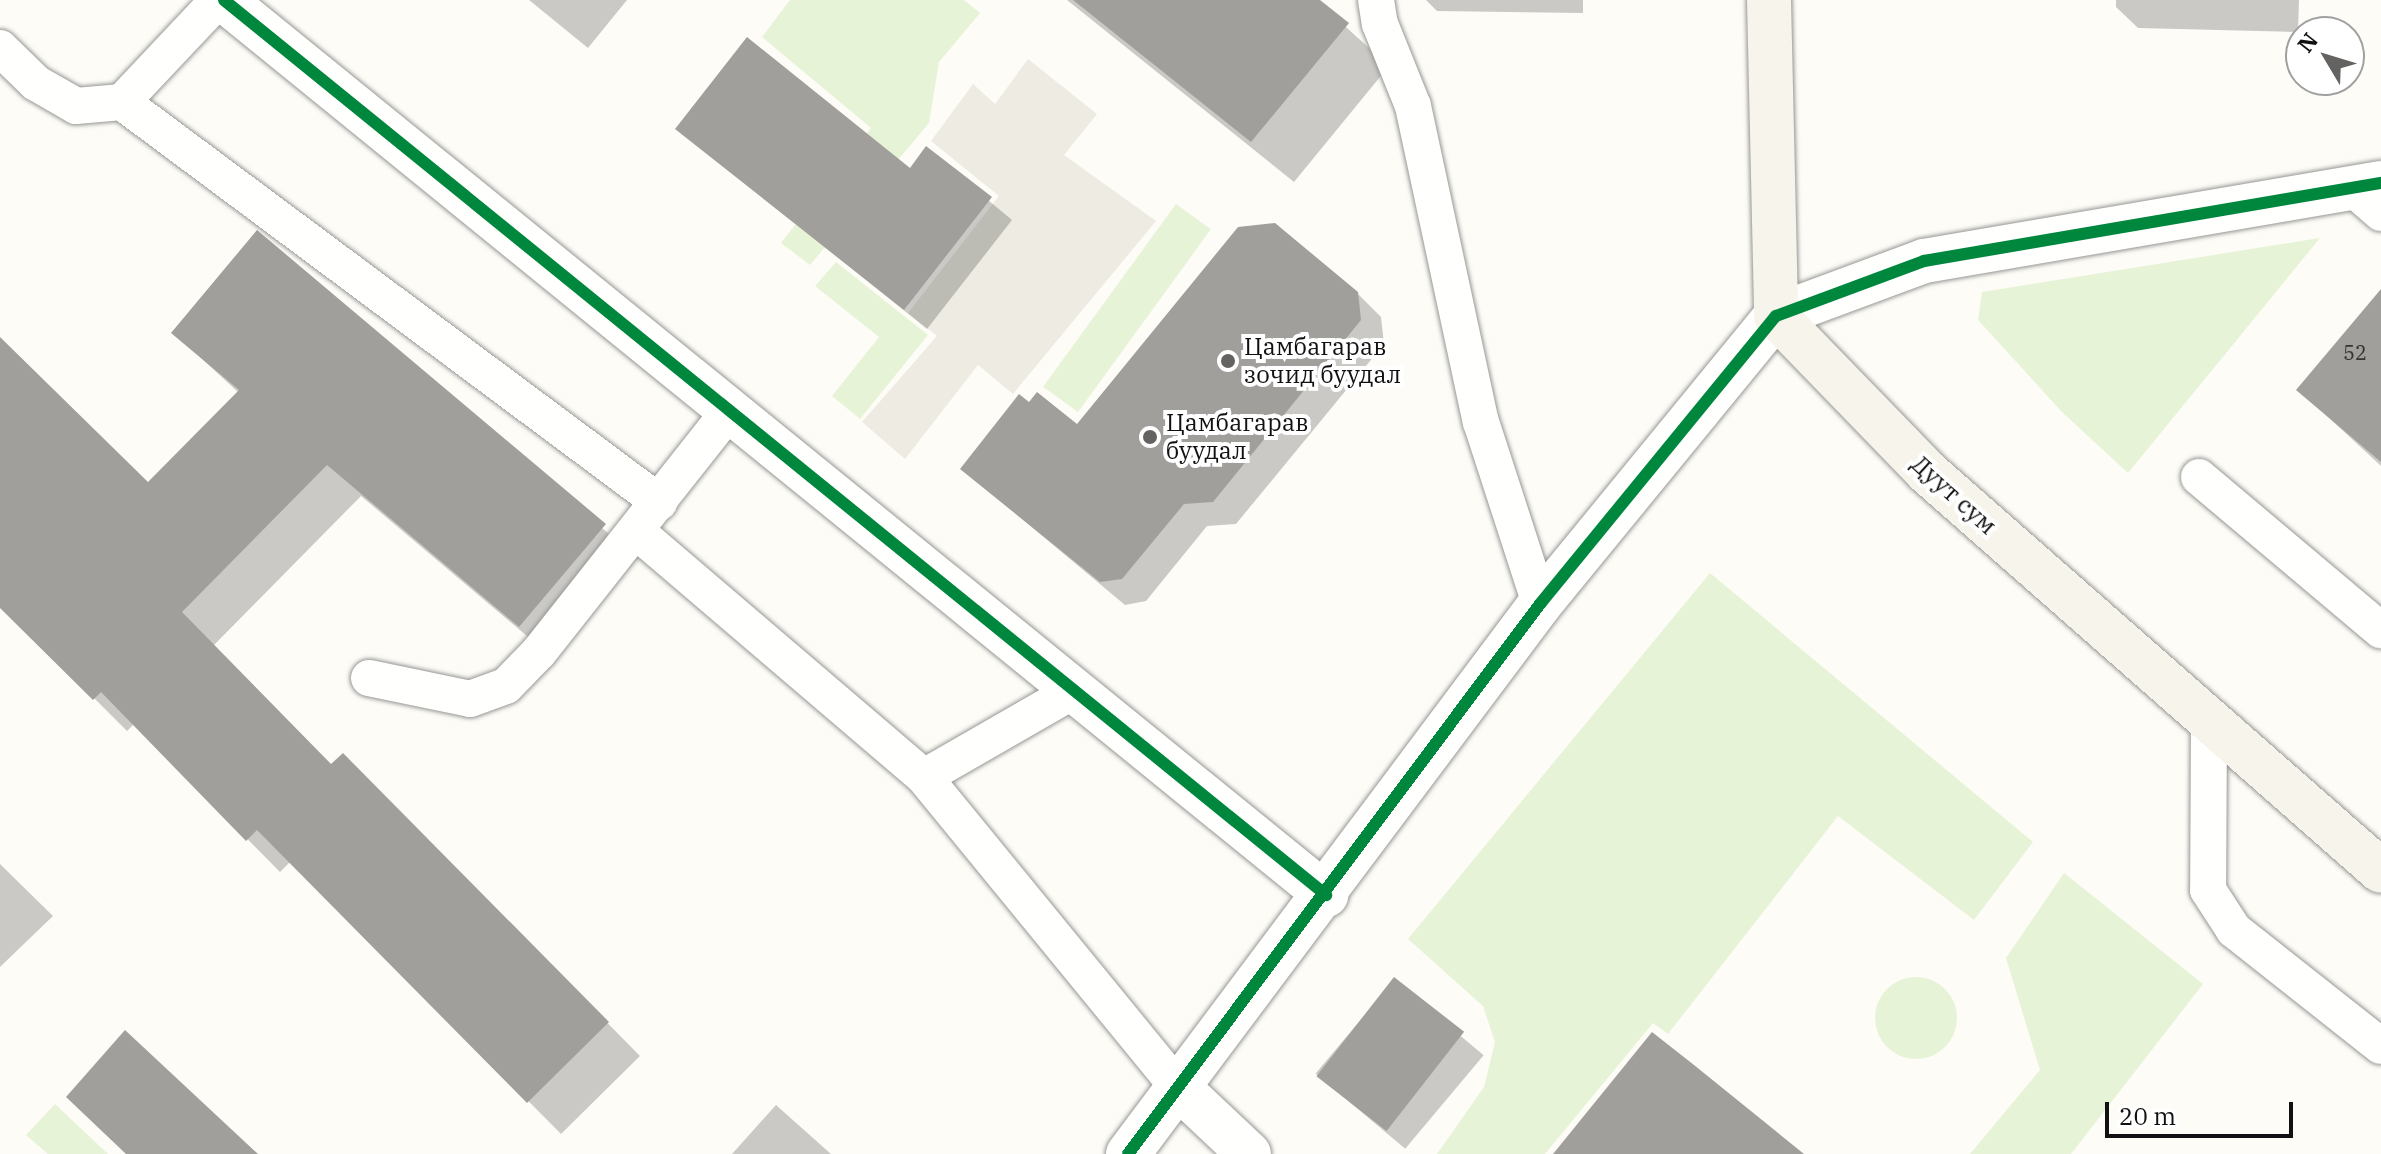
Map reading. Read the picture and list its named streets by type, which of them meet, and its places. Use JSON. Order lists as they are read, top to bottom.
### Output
{
  "streets": {
    "main road": ["Дуут сум"]
  },
  "places": ["Цамбагарав зочид буудал", "Цамбагарав буудал"],
  "house_numbers": ["52"],
  "scale_bar": "20 m",
  "north": "top left"
}
